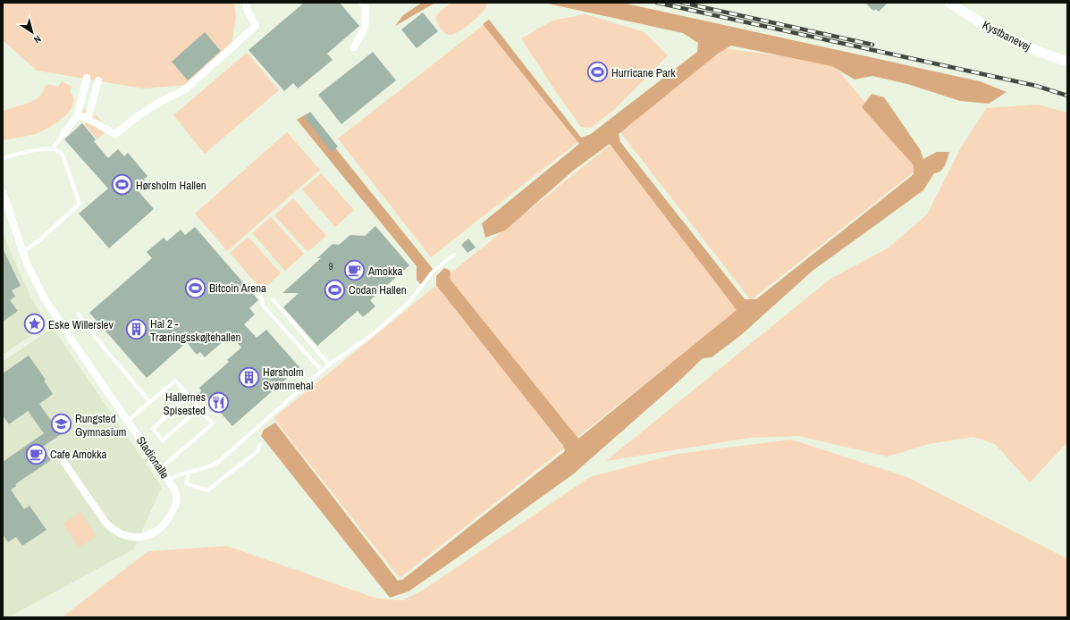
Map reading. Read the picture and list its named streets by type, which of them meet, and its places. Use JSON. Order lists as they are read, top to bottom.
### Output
{
  "streets": {
    "street": ["Kystbanevej", "Stadionalle"]
  },
  "places": {
    "sports": [
      "Hurricane Park",
      "Hørsholm Hallen",
      "Bitcoin Arena",
      "Codan Hallen"
    ],
    "cafe": ["Amokka", "Cafe Amokka"],
    "place": ["Eske Willerslev"],
    "building": ["Hal 2 - Træningsskøjtehallen", "Hørsholm Svømmehal"],
    "restaurant": ["Hallernes Spisested"],
    "school or university": ["Rungsted Gymnasium"]
  },
  "house_numbers": ["9"],
  "north": "bottom right"
}
